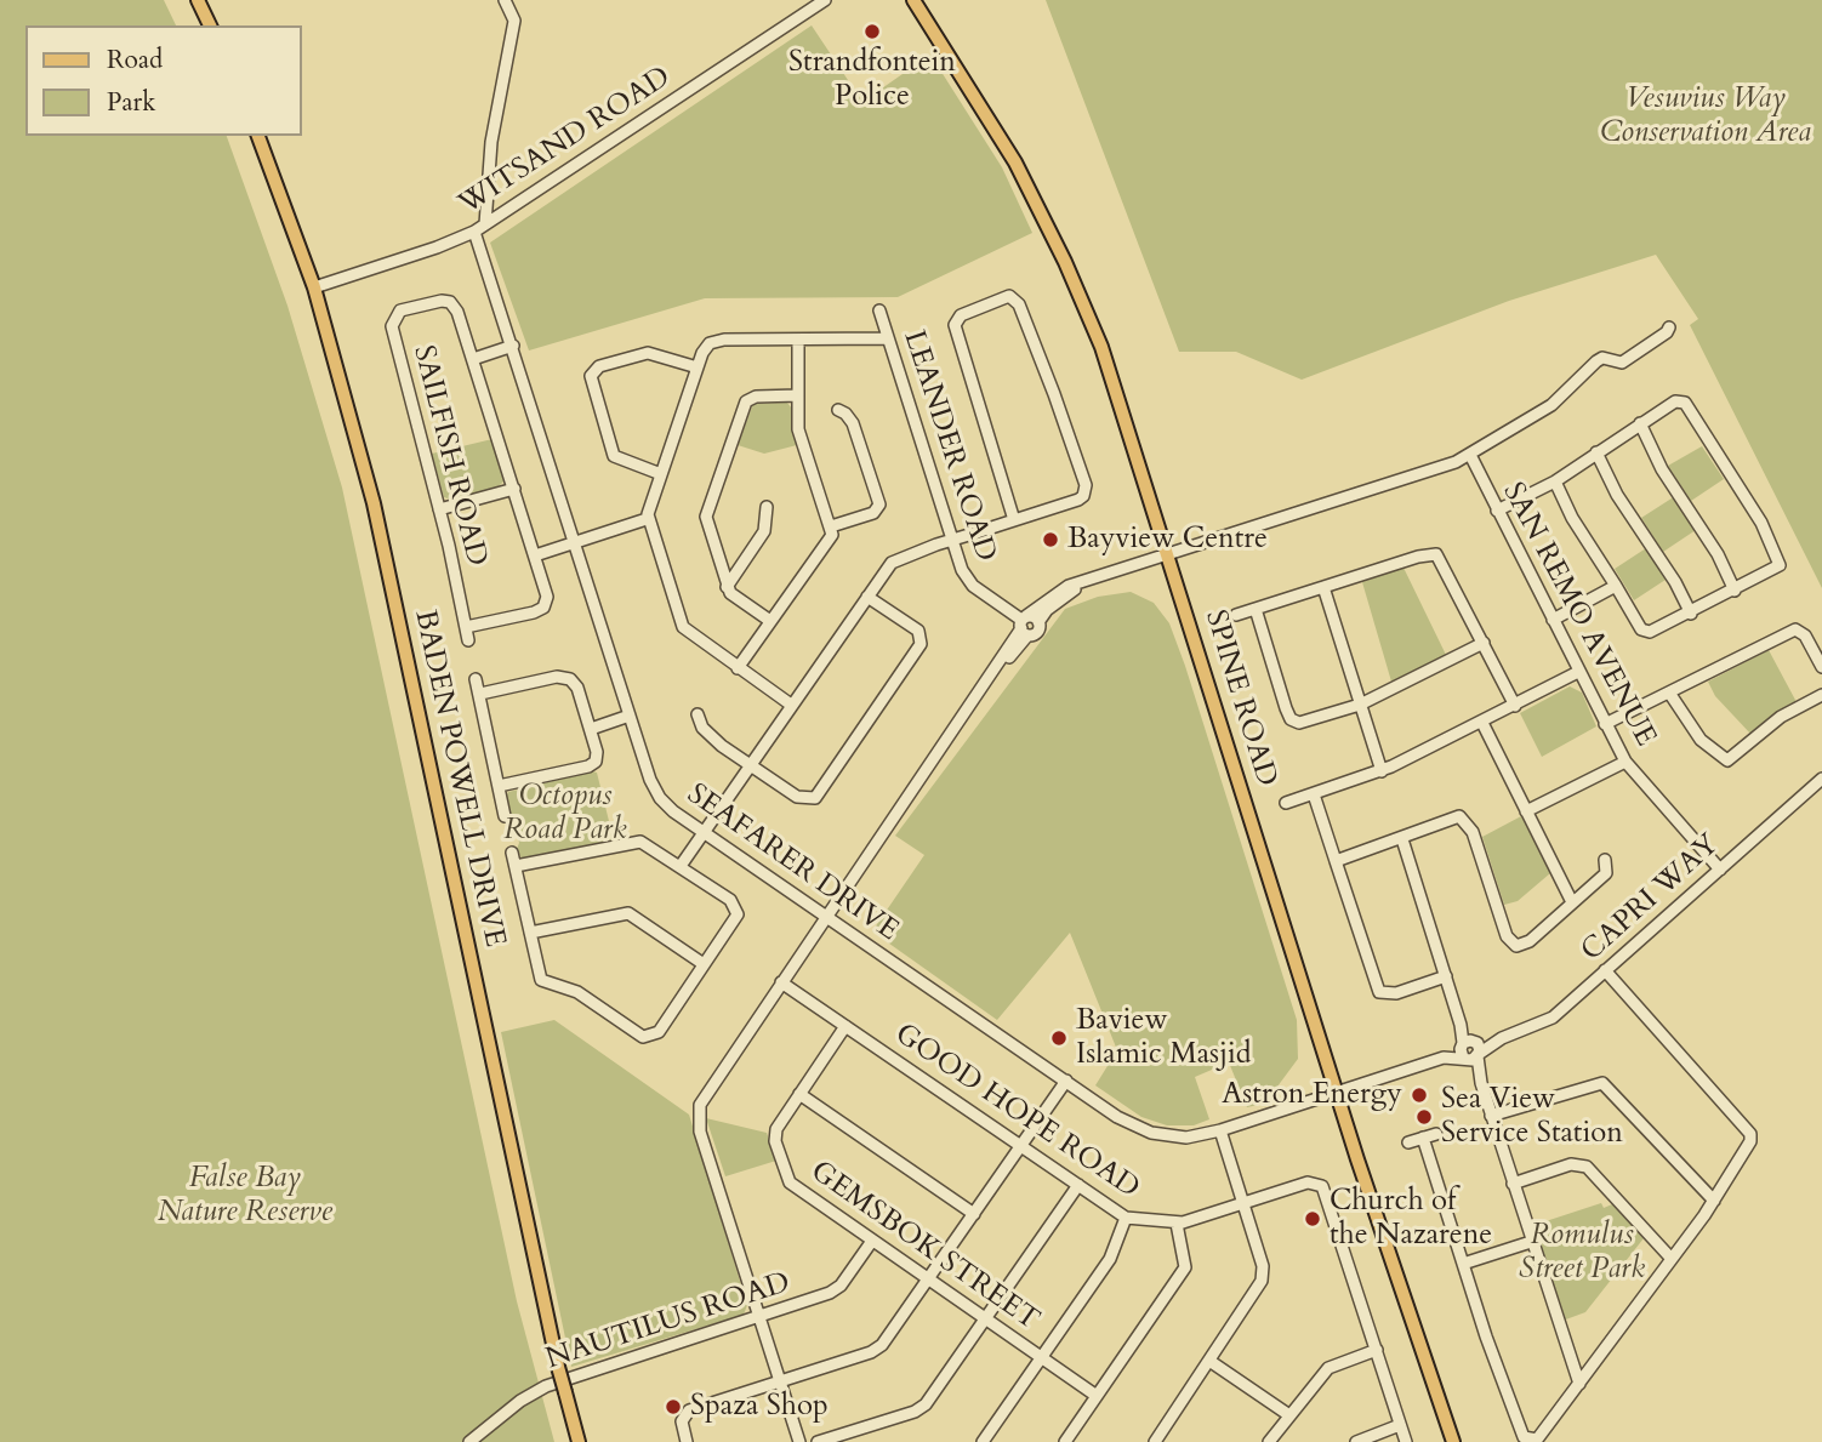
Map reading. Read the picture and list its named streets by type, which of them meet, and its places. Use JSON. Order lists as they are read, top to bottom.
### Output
{
  "streets": {
    "main road": ["SPINE ROAD", "BADEN POWELL DRIVE"],
    "street": [
      "WITSAND ROAD",
      "LEANDER ROAD",
      "SAILFISH ROAD",
      "SAN REMO AVENUE",
      "SEAFARER DRIVE",
      "CAPRI WAY",
      "GOOD HOPE ROAD",
      "GEMSBOK STREET",
      "NAUTILUS ROAD"
    ]
  },
  "crossings": [
    ["WITSAND ROAD", "BADEN POWELL DRIVE"],
    ["WITSAND ROAD", "SEAFARER DRIVE"],
    ["SAILFISH ROAD", "SEAFARER DRIVE"],
    ["SAN REMO AVENUE", "CAPRI WAY"],
    ["SPINE ROAD", "SEAFARER DRIVE"],
    ["SPINE ROAD", "CAPRI WAY"],
    ["SEAFARER DRIVE", "CAPRI WAY"],
    ["GOOD HOPE ROAD", "GEMSBOK STREET"],
    ["GEMSBOK STREET", "NAUTILUS ROAD"]
  ],
  "parks": [
    "Vesuvius Way Conservation Area",
    "Octopus Road Park",
    "False Bay Nature Reserve",
    "Romulus Street Park"
  ],
  "places": [
    "Strandfontein Police",
    "Bayview Centre",
    "Baview Islamic Masjid",
    "Astron Energy",
    "Sea View Service Station",
    "Church of the Nazarene",
    "Spaza Shop"
  ],
  "legend": ["Road", "Park"]
}
